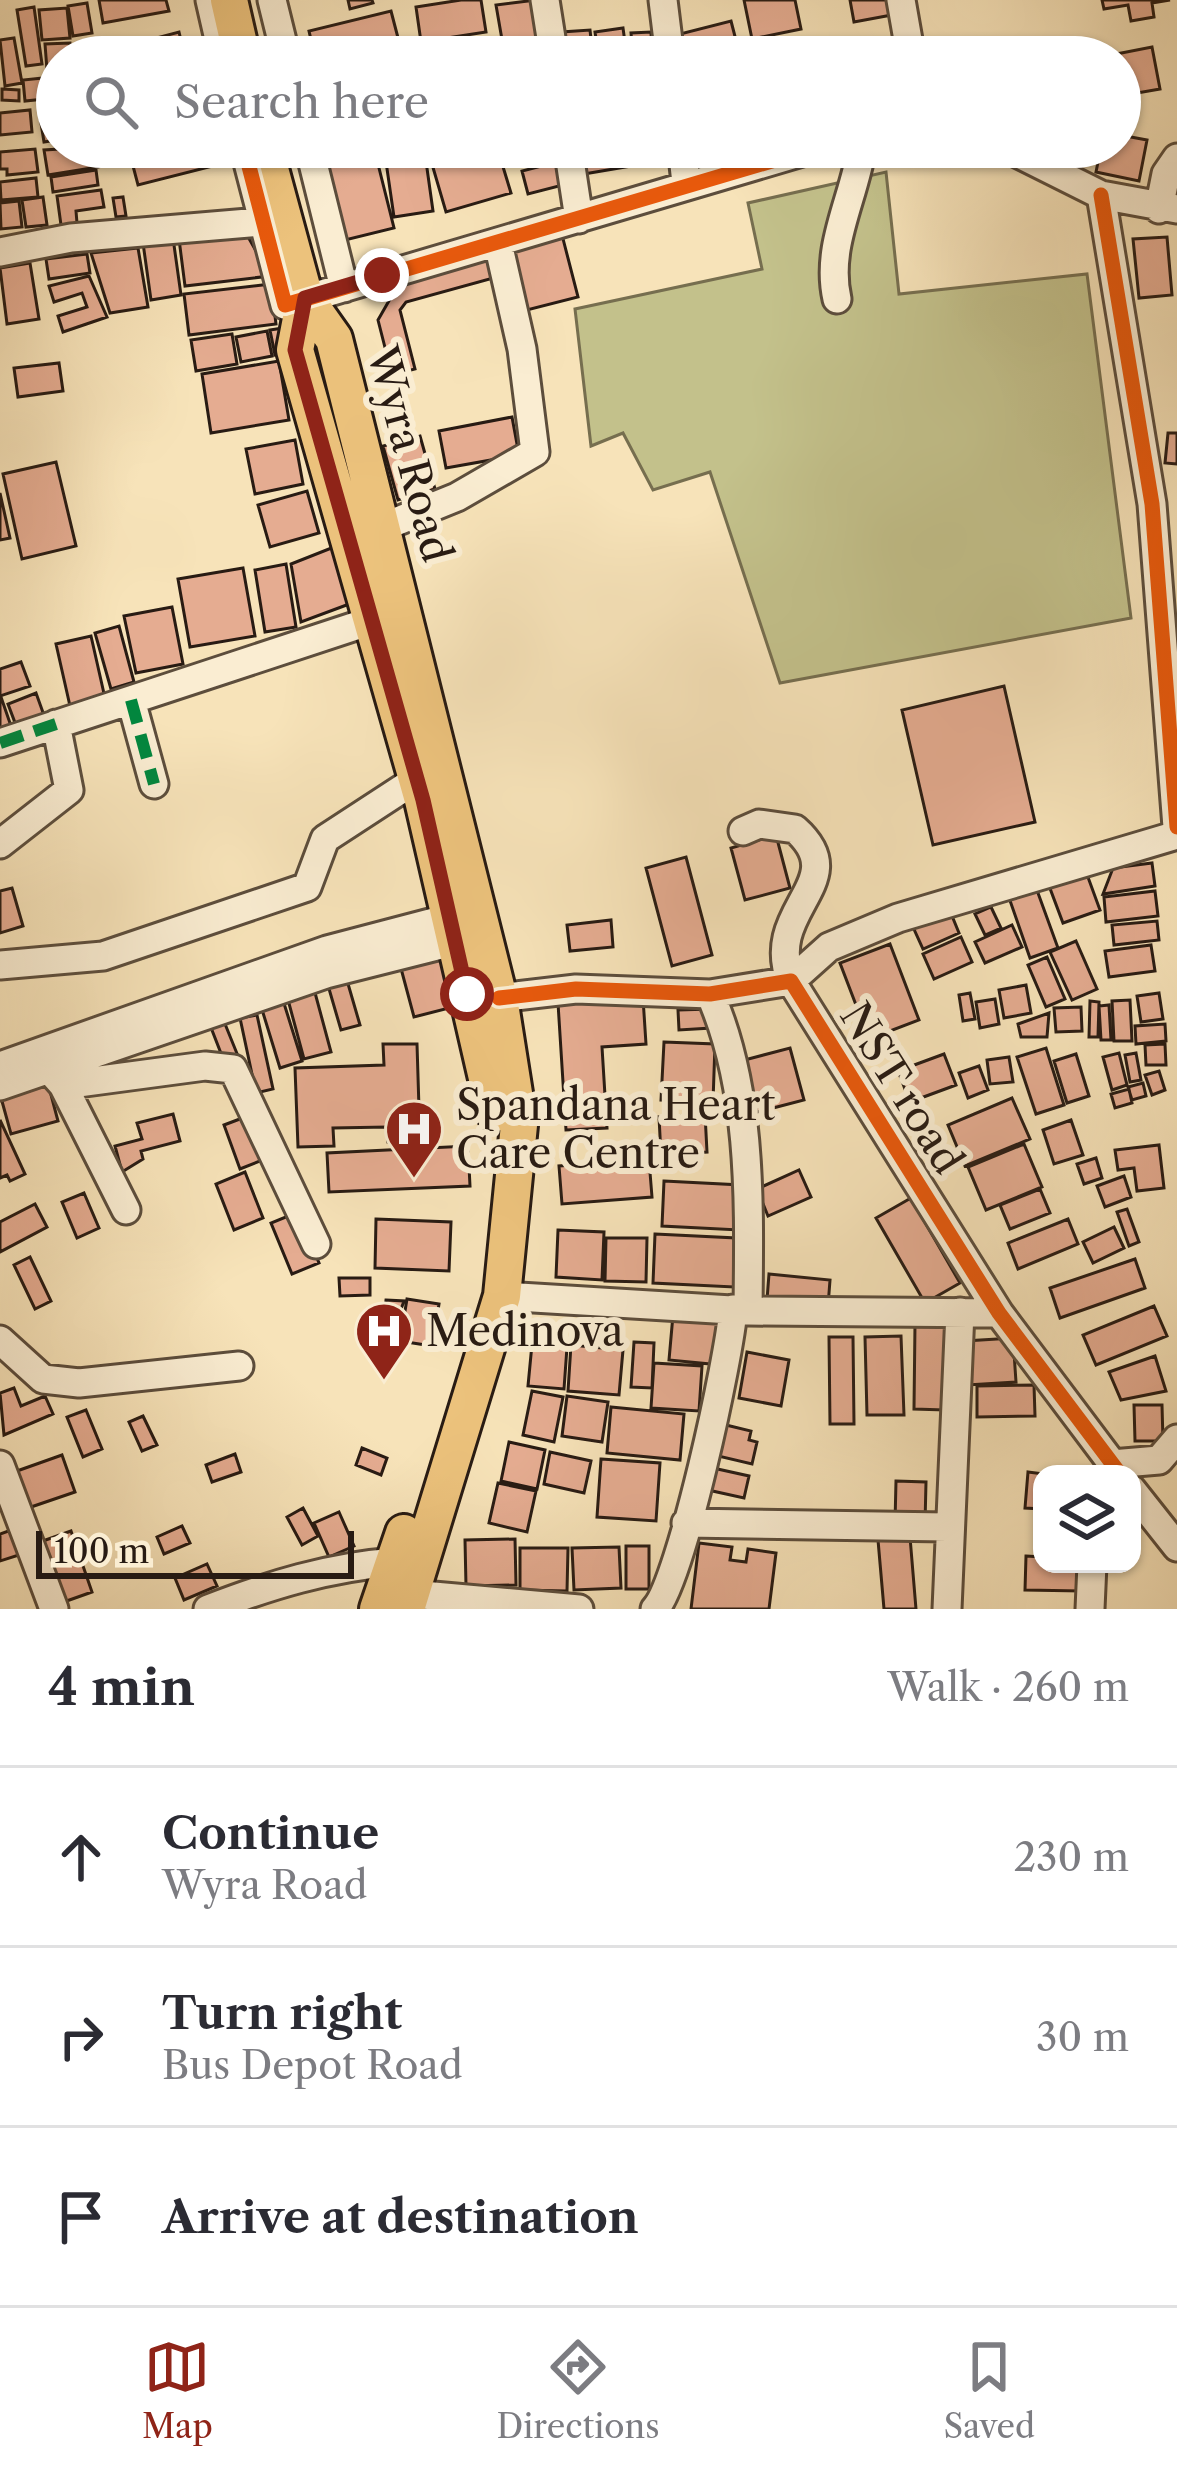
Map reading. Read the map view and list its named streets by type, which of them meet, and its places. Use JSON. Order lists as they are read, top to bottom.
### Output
{
  "streets": {
    "main road": ["Wyra Road"],
    "street": ["NST road"]
  },
  "crossings": [
    ["Wyra Road", "NST road"]
  ],
  "places": {
    "hospital": ["Spandana Heart Care Centre", "Medinova"]
  },
  "scale_bar": "100 m",
  "page": {
    "search": "Search here",
    "scale": "100 m",
    "heading": ["4 min", "Walk · 260 m"],
    "list": [
      ["Continue", "Wyra Road", "230 m"],
      ["Turn right", "Bus Depot Road", "30 m"],
      "Arrive at destination"
    ],
    "nav": ["Map", "Directions", "Saved"]
  }
}
